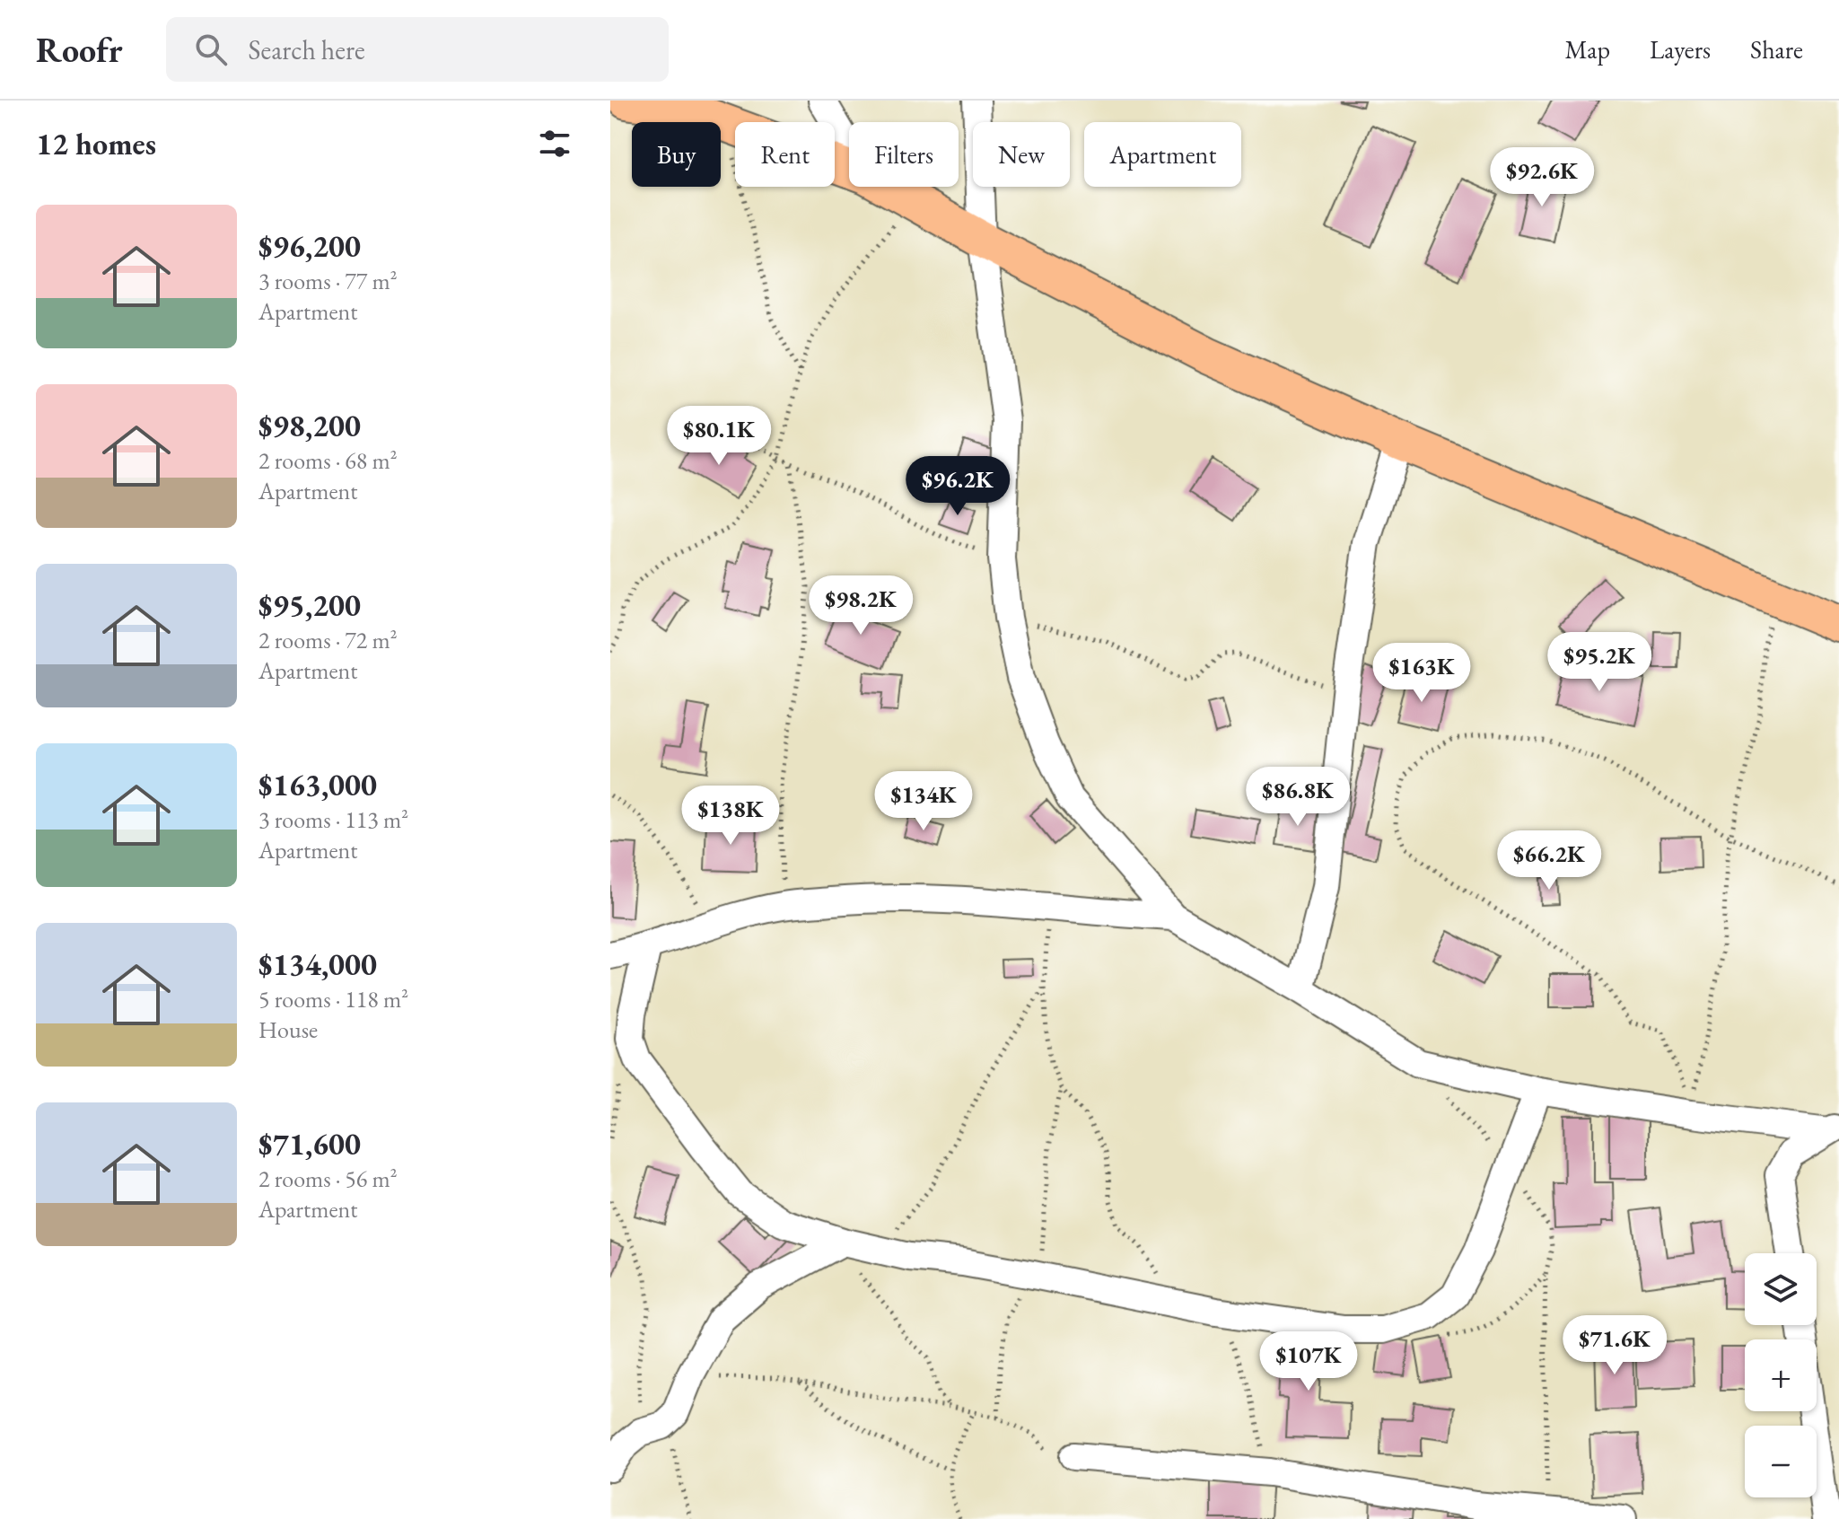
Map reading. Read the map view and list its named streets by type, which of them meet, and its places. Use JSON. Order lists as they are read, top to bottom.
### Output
{
  "page": {
    "header": "Roofr",
    "search": "Search here",
    "nav": ["Map", "Layers", "Share"],
    "heading": "12 homes",
    "chip": [
      "Buy",
      "Rent",
      "Filters",
      "New",
      "Apartment"
    ],
    "price": [
      "$92.6K",
      "$80.1K",
      "$96.2K",
      "$98.2K",
      "$95.2K",
      "$163K",
      "$86.8K",
      "$134K",
      "$138K",
      "$66.2K",
      "$71.6K",
      "$107K"
    ],
    "list": [
      {
        "name": "$96,200",
        "note": "3 rooms · 77 m² · Apartment"
      },
      {
        "name": "$98,200",
        "note": "2 rooms · 68 m² · Apartment"
      },
      {
        "name": "$95,200",
        "note": "2 rooms · 72 m² · Apartment"
      },
      {
        "name": "$163,000",
        "note": "3 rooms · 113 m² · Apartment"
      },
      {
        "name": "$134,000",
        "note": "5 rooms · 118 m² · House"
      },
      {
        "name": "$71,600",
        "note": "2 rooms · 56 m² · Apartment"
      }
    ],
    "map_buttons": ["+", "−"]
  }
}
